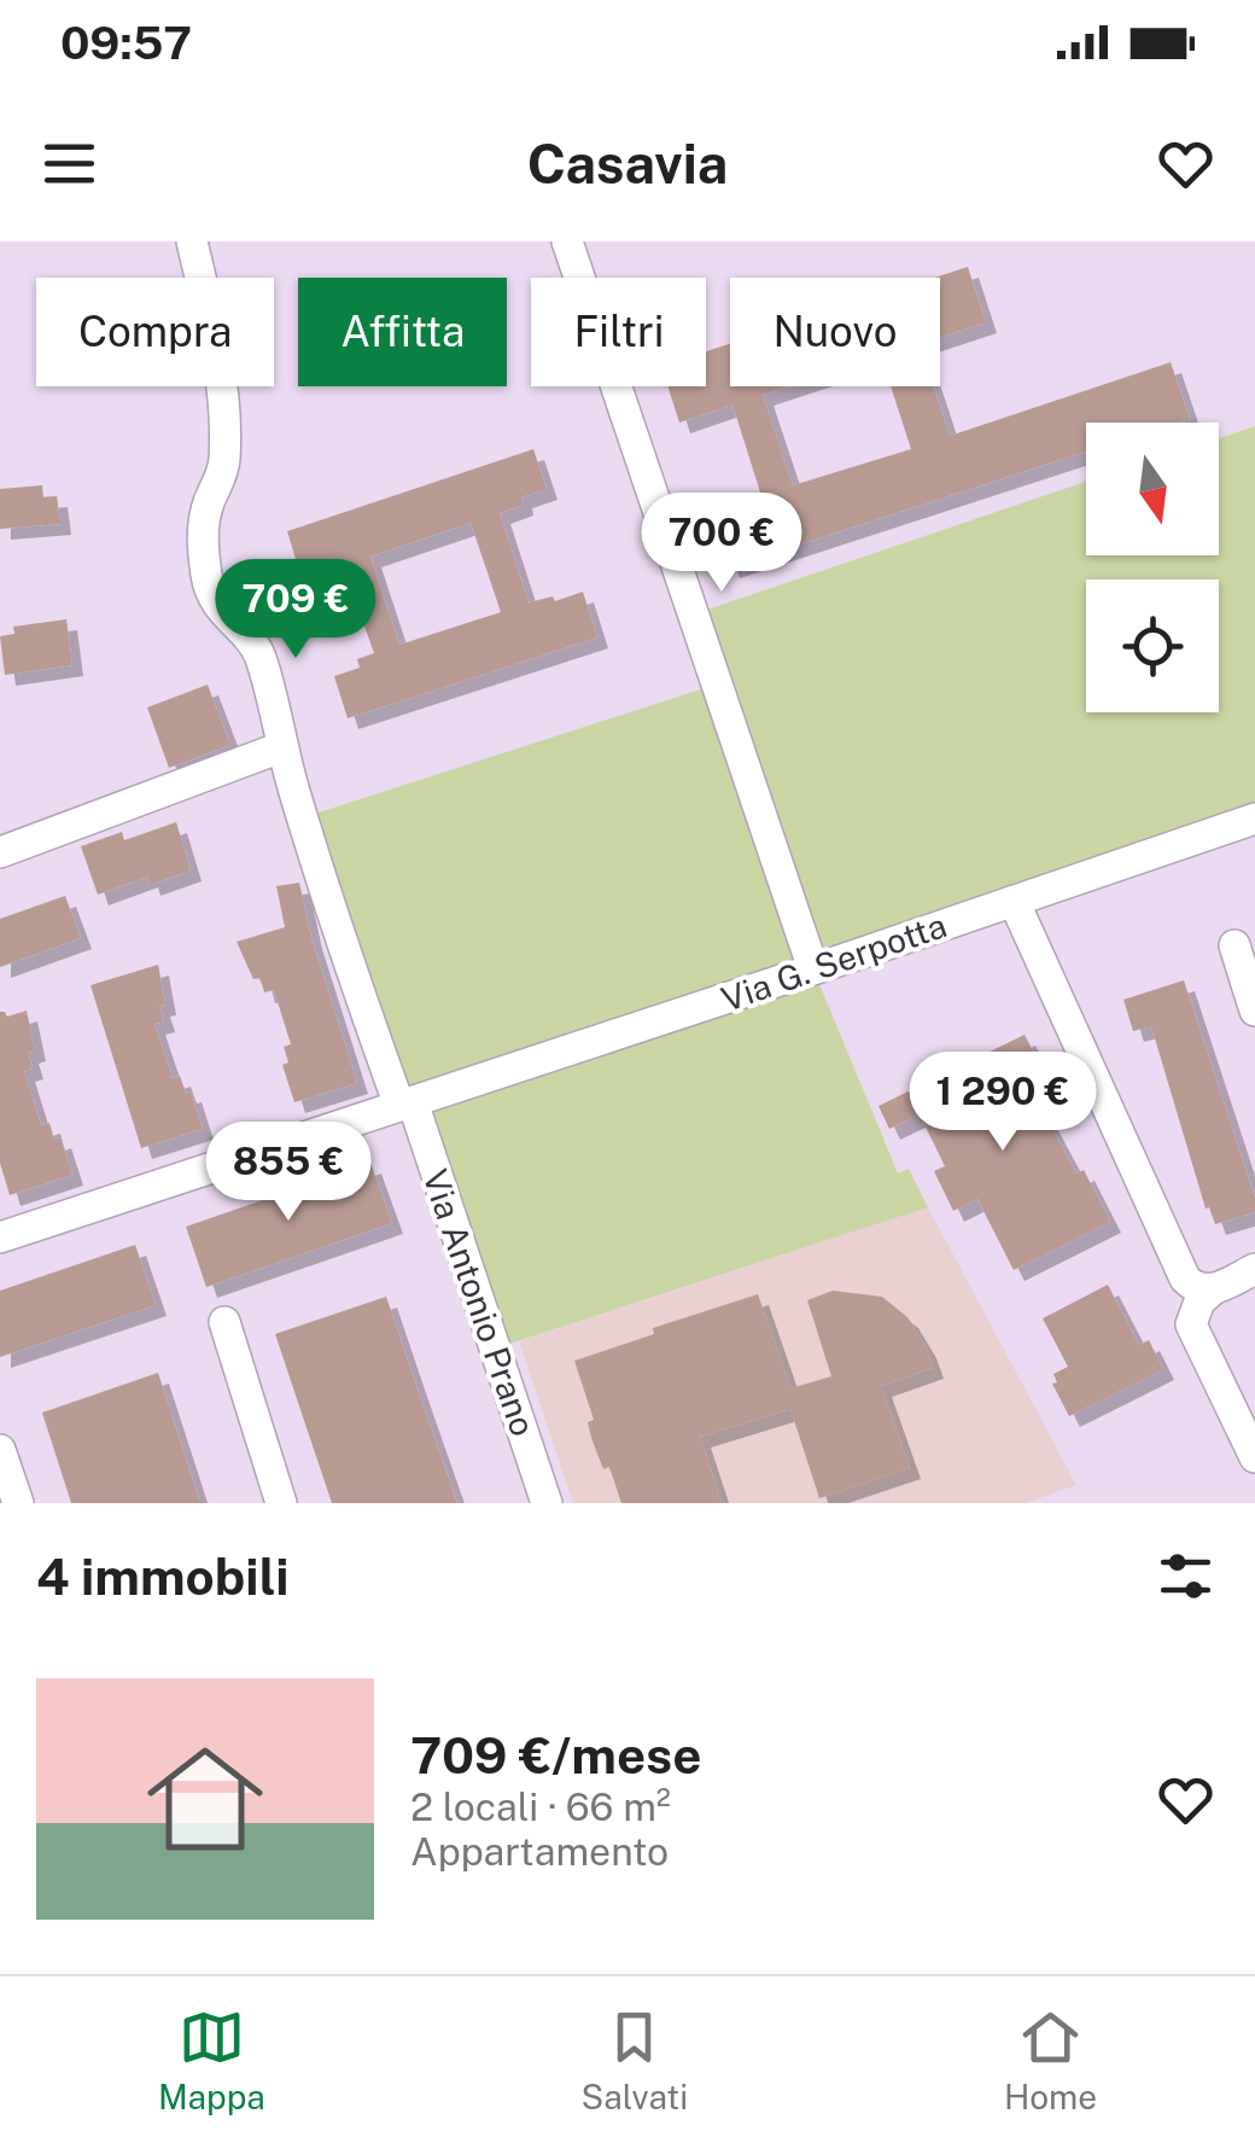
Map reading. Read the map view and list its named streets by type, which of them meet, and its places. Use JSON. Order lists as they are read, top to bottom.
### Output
{
  "streets": {
    "street": ["Via G. Serpotta", "Via Antonio Prano"]
  },
  "crossings": [
    ["Via G. Serpotta", "Via Antonio Prano"]
  ],
  "north": "bottom",
  "page": {
    "status": "09:57",
    "header": "Casavia",
    "chip": [
      "Compra",
      "Affitta",
      "Filtri",
      "Nuovo"
    ],
    "price": [
      "700 €",
      "709 €",
      "1 290 €",
      "855 €"
    ],
    "heading": "4 immobili",
    "list": [
      {
        "name": "709 €/mese",
        "note": "2 locali · 66 m² · Appartamento"
      }
    ],
    "tabs": ["Mappa", "Salvati", "Home"]
  }
}
